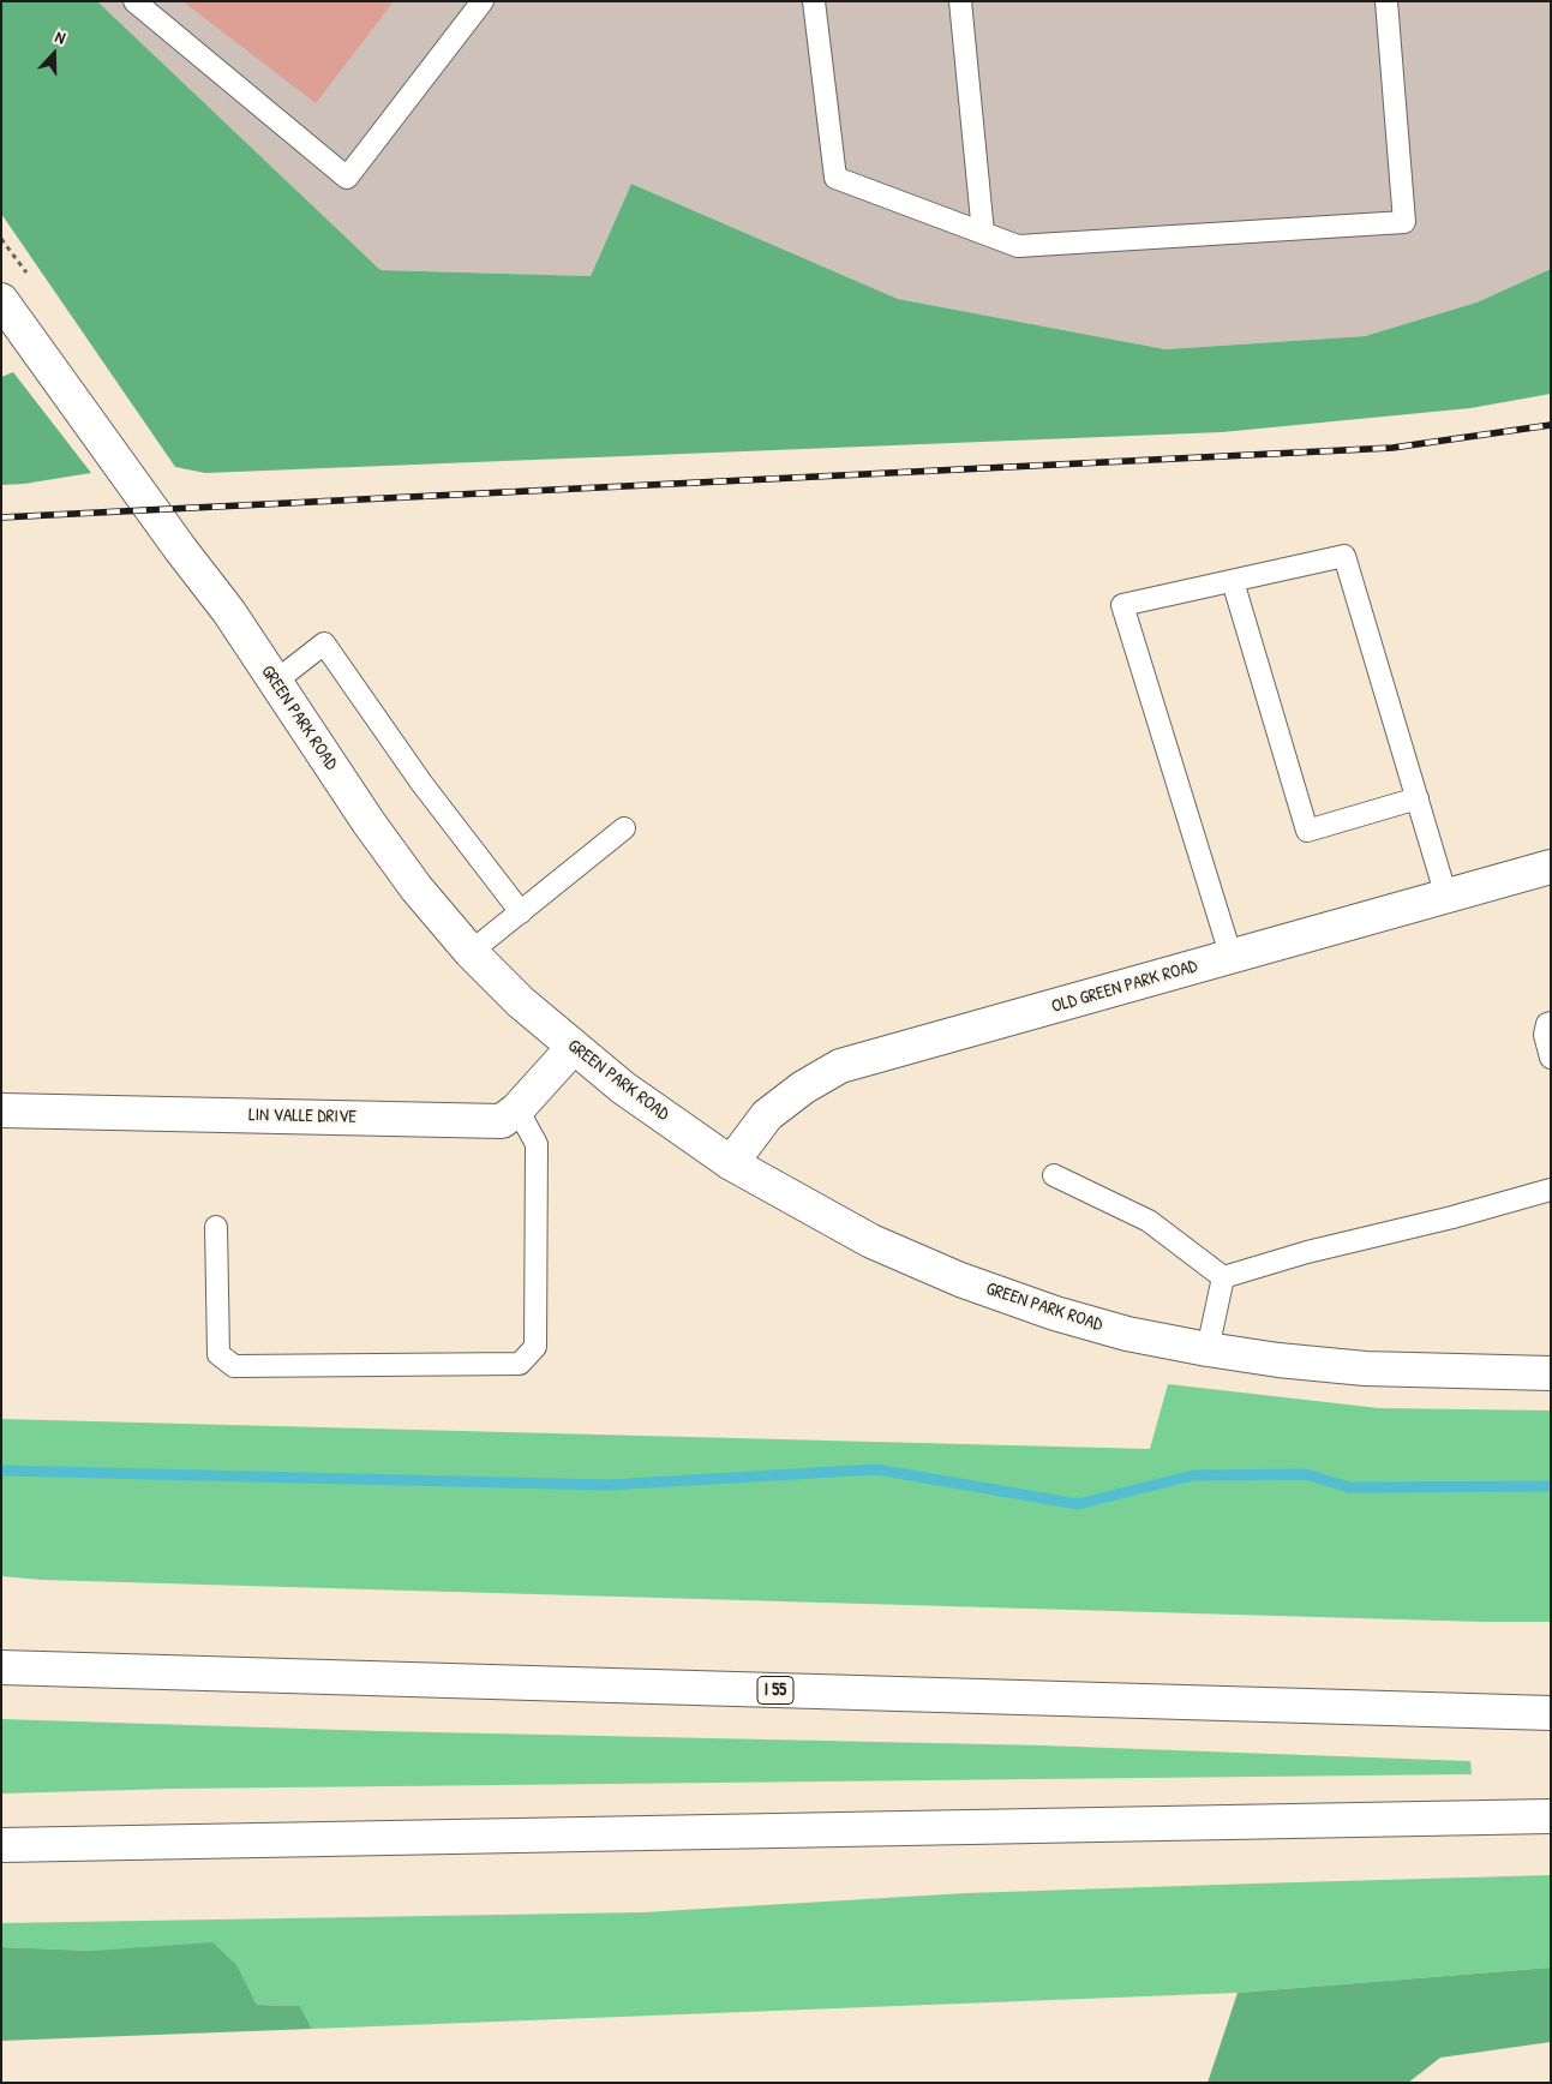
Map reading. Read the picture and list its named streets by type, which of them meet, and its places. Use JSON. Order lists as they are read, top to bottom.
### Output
{
  "streets": {
    "main road": [
      "GREEN PARK ROAD",
      "OLD GREEN PARK ROAD",
      "LIN VALLE DRIVE",
      "I 55"
    ]
  },
  "crossings": [
    ["GREEN PARK ROAD", "OLD GREEN PARK ROAD"],
    ["GREEN PARK ROAD", "LIN VALLE DRIVE"]
  ],
  "north": "top"
}
